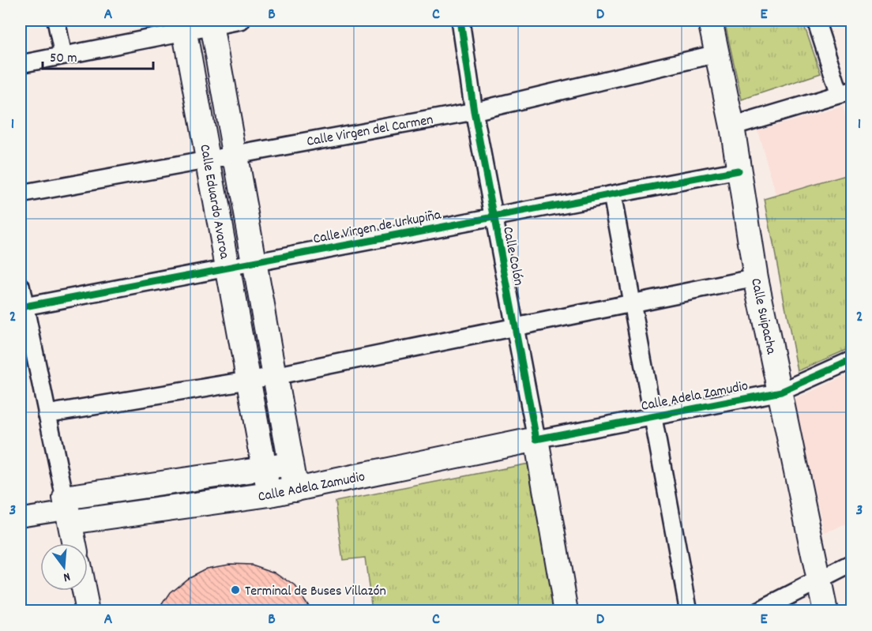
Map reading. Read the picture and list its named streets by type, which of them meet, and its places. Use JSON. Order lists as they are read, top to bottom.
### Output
{
  "streets": {
    "main road": [
      "Calle Eduardo Avaroa",
      "Calle Colón",
      "Calle Suipacha",
      "Calle Adela Zamudio"
    ],
    "street": ["Calle Virgen del Carmen", "Calle Virgen de Urkupiña"]
  },
  "crossings": [
    ["Calle Virgen del Carmen", "Calle Eduardo Avaroa"],
    ["Calle Virgen del Carmen", "Calle Colón"],
    ["Calle Virgen del Carmen", "Calle Suipacha"],
    ["Calle Eduardo Avaroa", "Calle Virgen de Urkupiña"],
    ["Calle Eduardo Avaroa", "Calle Adela Zamudio"],
    ["Calle Virgen de Urkupiña", "Calle Colón"],
    ["Calle Virgen de Urkupiña", "Calle Suipacha"],
    ["Calle Colón", "Calle Adela Zamudio"],
    ["Calle Suipacha", "Calle Adela Zamudio"]
  ],
  "places": ["Terminal de Buses Villazón"],
  "scale_bar": "50 m",
  "north": "bottom",
  "grid": {
    "columns": [
      "A",
      "B",
      "C",
      "D",
      "E"
    ],
    "rows": ["1", "2", "3"]
  }
}
